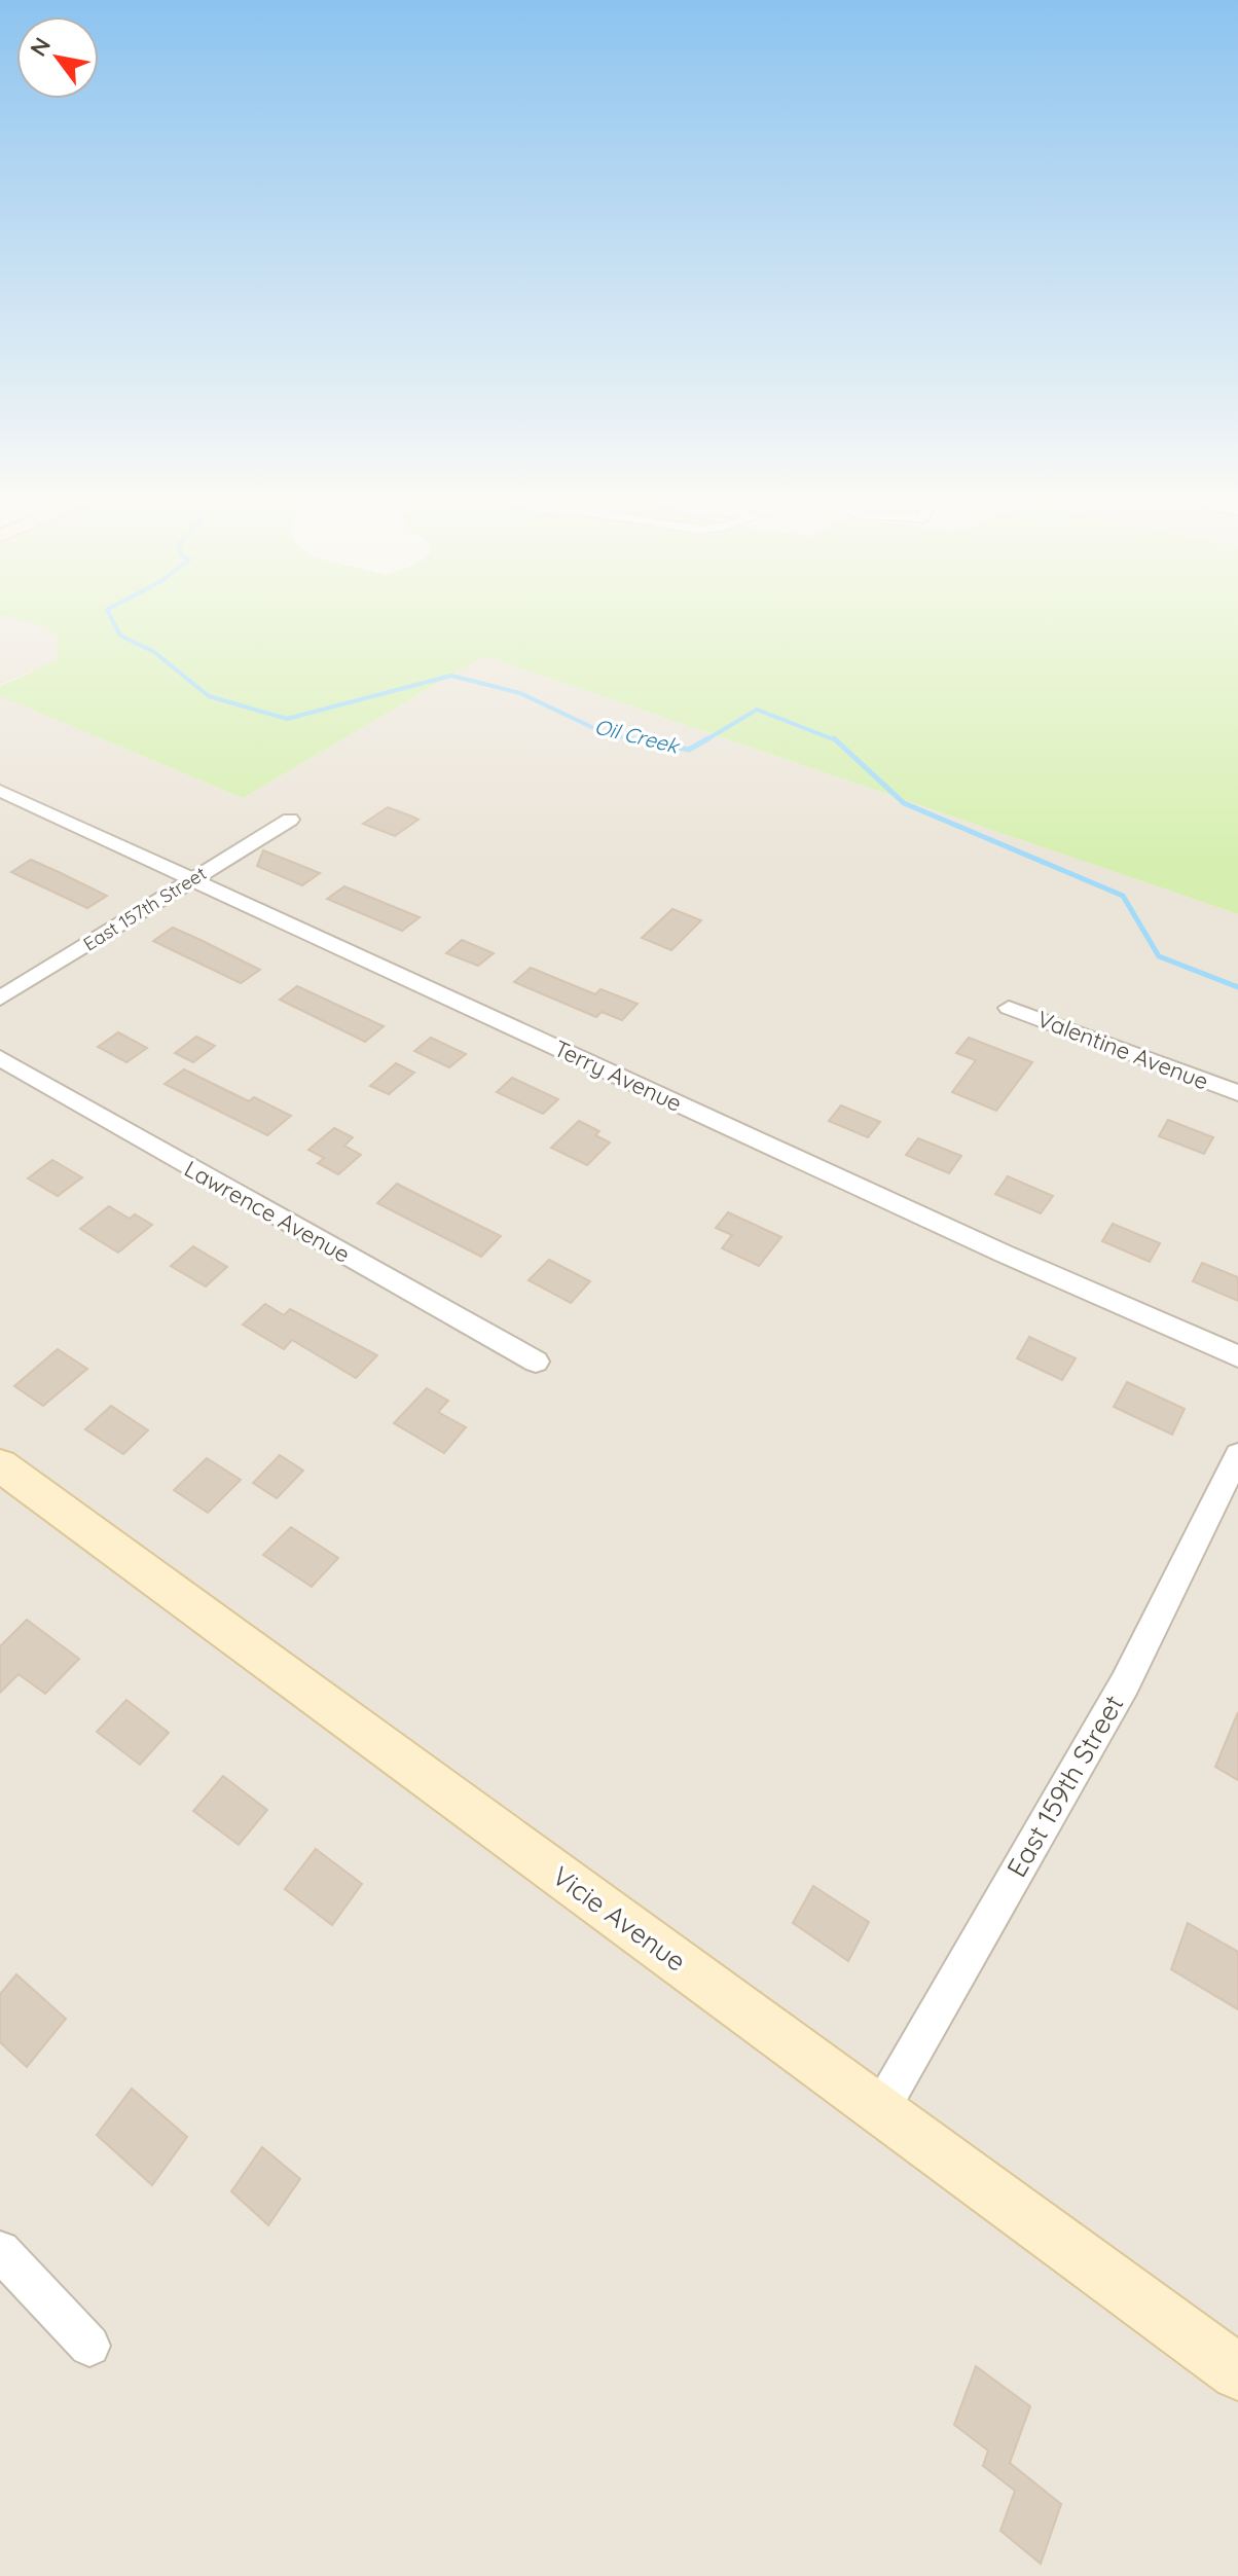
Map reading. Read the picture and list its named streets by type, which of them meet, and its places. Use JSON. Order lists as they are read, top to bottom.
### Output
{
  "streets": {
    "street": [
      "East 157th Street",
      "Valentine Avenue",
      "Terry Avenue",
      "Lawrence Avenue",
      "East 159th Street",
      "Vicie Avenue"
    ]
  },
  "crossings": [
    ["East 157th Street", "Terry Avenue"],
    ["East 159th Street", "Vicie Avenue"]
  ],
  "water": ["Oil Creek"],
  "north": "top left"
}
